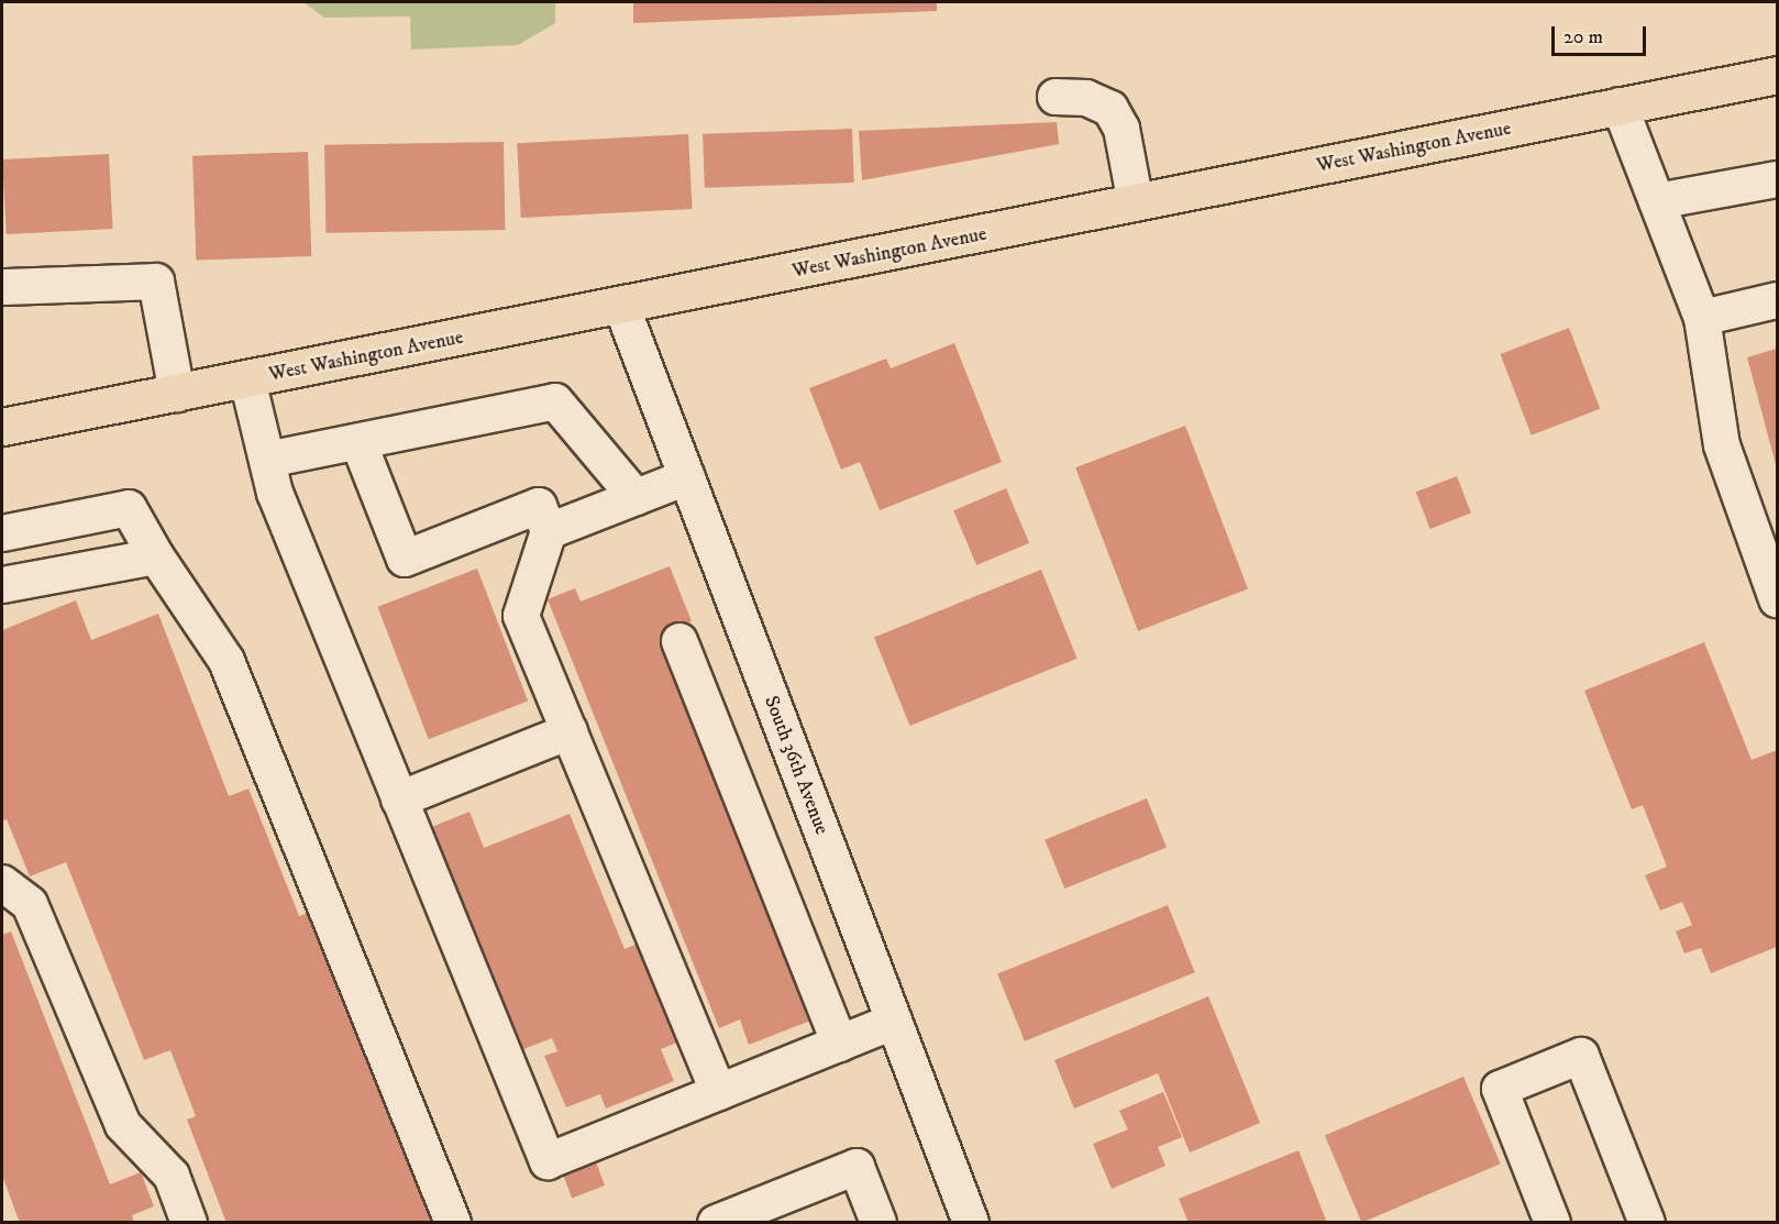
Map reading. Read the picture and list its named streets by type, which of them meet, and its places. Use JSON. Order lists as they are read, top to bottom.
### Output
{
  "streets": {
    "main road": ["West Washington Avenue"],
    "street": ["South 36th Avenue"]
  },
  "crossings": [
    ["West Washington Avenue", "South 36th Avenue"]
  ],
  "scale_bar": "20 m"
}
